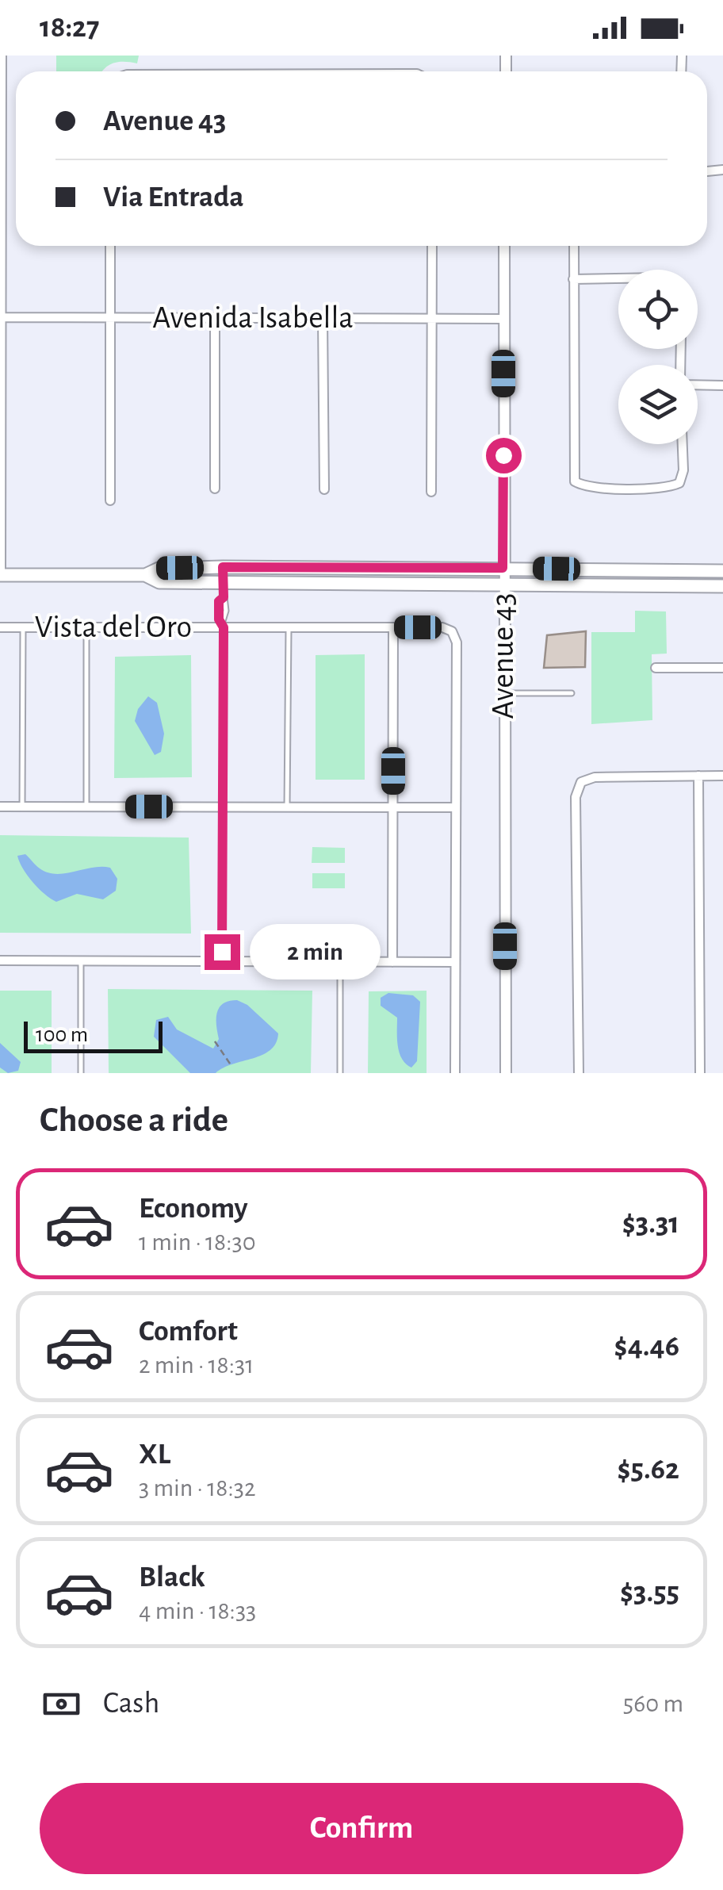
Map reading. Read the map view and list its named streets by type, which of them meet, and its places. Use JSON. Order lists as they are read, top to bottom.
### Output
{
  "streets": {
    "street": ["Avenida Isabella", "Vista del Oro", "Avenue 43"]
  },
  "crossings": [
    ["Avenida Isabella", "Avenue 43"]
  ],
  "scale_bar": "100 m",
  "page": {
    "status": "18:27",
    "banner": ["Avenue 43", "Via Entrada"],
    "bubble": "2 min",
    "scale": "100 m",
    "heading": "Choose a ride",
    "list": [
      {
        "name": "Economy",
        "note": "1 min · 18:30",
        "value": "$3.31"
      },
      {
        "name": "Comfort",
        "note": "2 min · 18:31",
        "value": "$4.46"
      },
      {
        "name": "XL",
        "note": "3 min · 18:32",
        "value": "$5.62"
      },
      {
        "name": "Black",
        "note": "4 min · 18:33",
        "value": "$3.55"
      }
    ],
    "pay": ["Cash", "560 m"],
    "buttons": "Confirm"
  }
}
